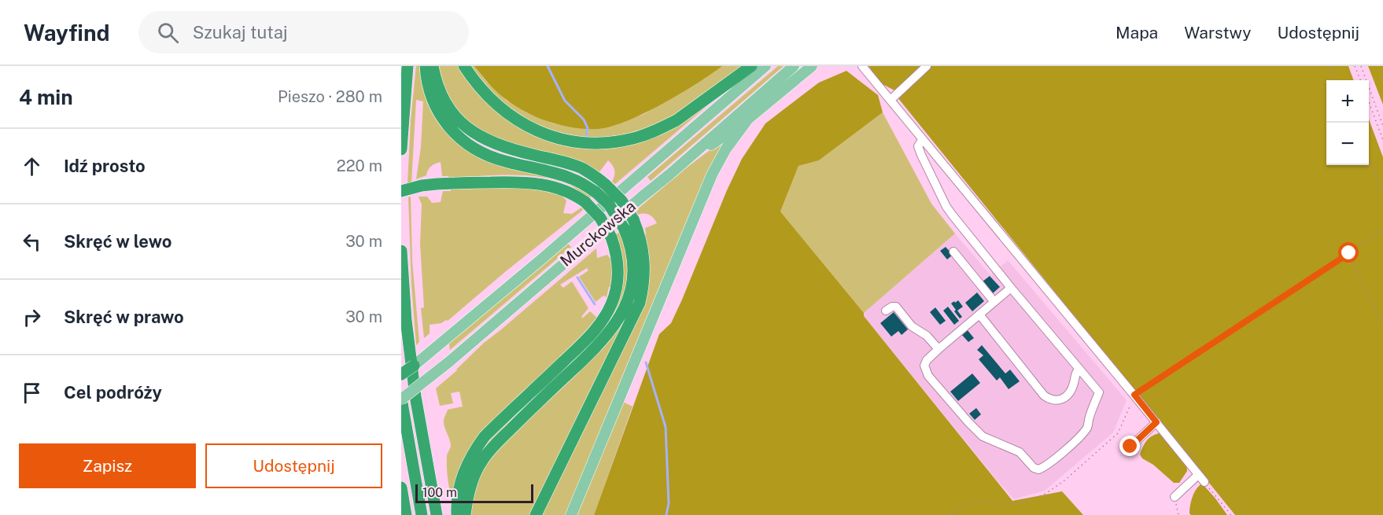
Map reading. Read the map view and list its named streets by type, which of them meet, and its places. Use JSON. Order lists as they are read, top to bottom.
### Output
{
  "streets": {
    "main road": ["Murckowska"]
  },
  "scale_bar": "100 m",
  "page": {
    "header": "Wayfind",
    "search": "Szukaj tutaj",
    "nav": ["Mapa", "Warstwy", "Udostępnij"],
    "heading": ["4 min", "Pieszo · 280 m"],
    "map_buttons": ["+", "−"],
    "list": [
      ["Idź prosto", "220 m"],
      ["Skręć w lewo", "30 m"],
      ["Skręć w prawo", "30 m"],
      "Cel podróży"
    ],
    "buttons": ["Zapisz", "Udostępnij"],
    "scale": "100 m"
  }
}
